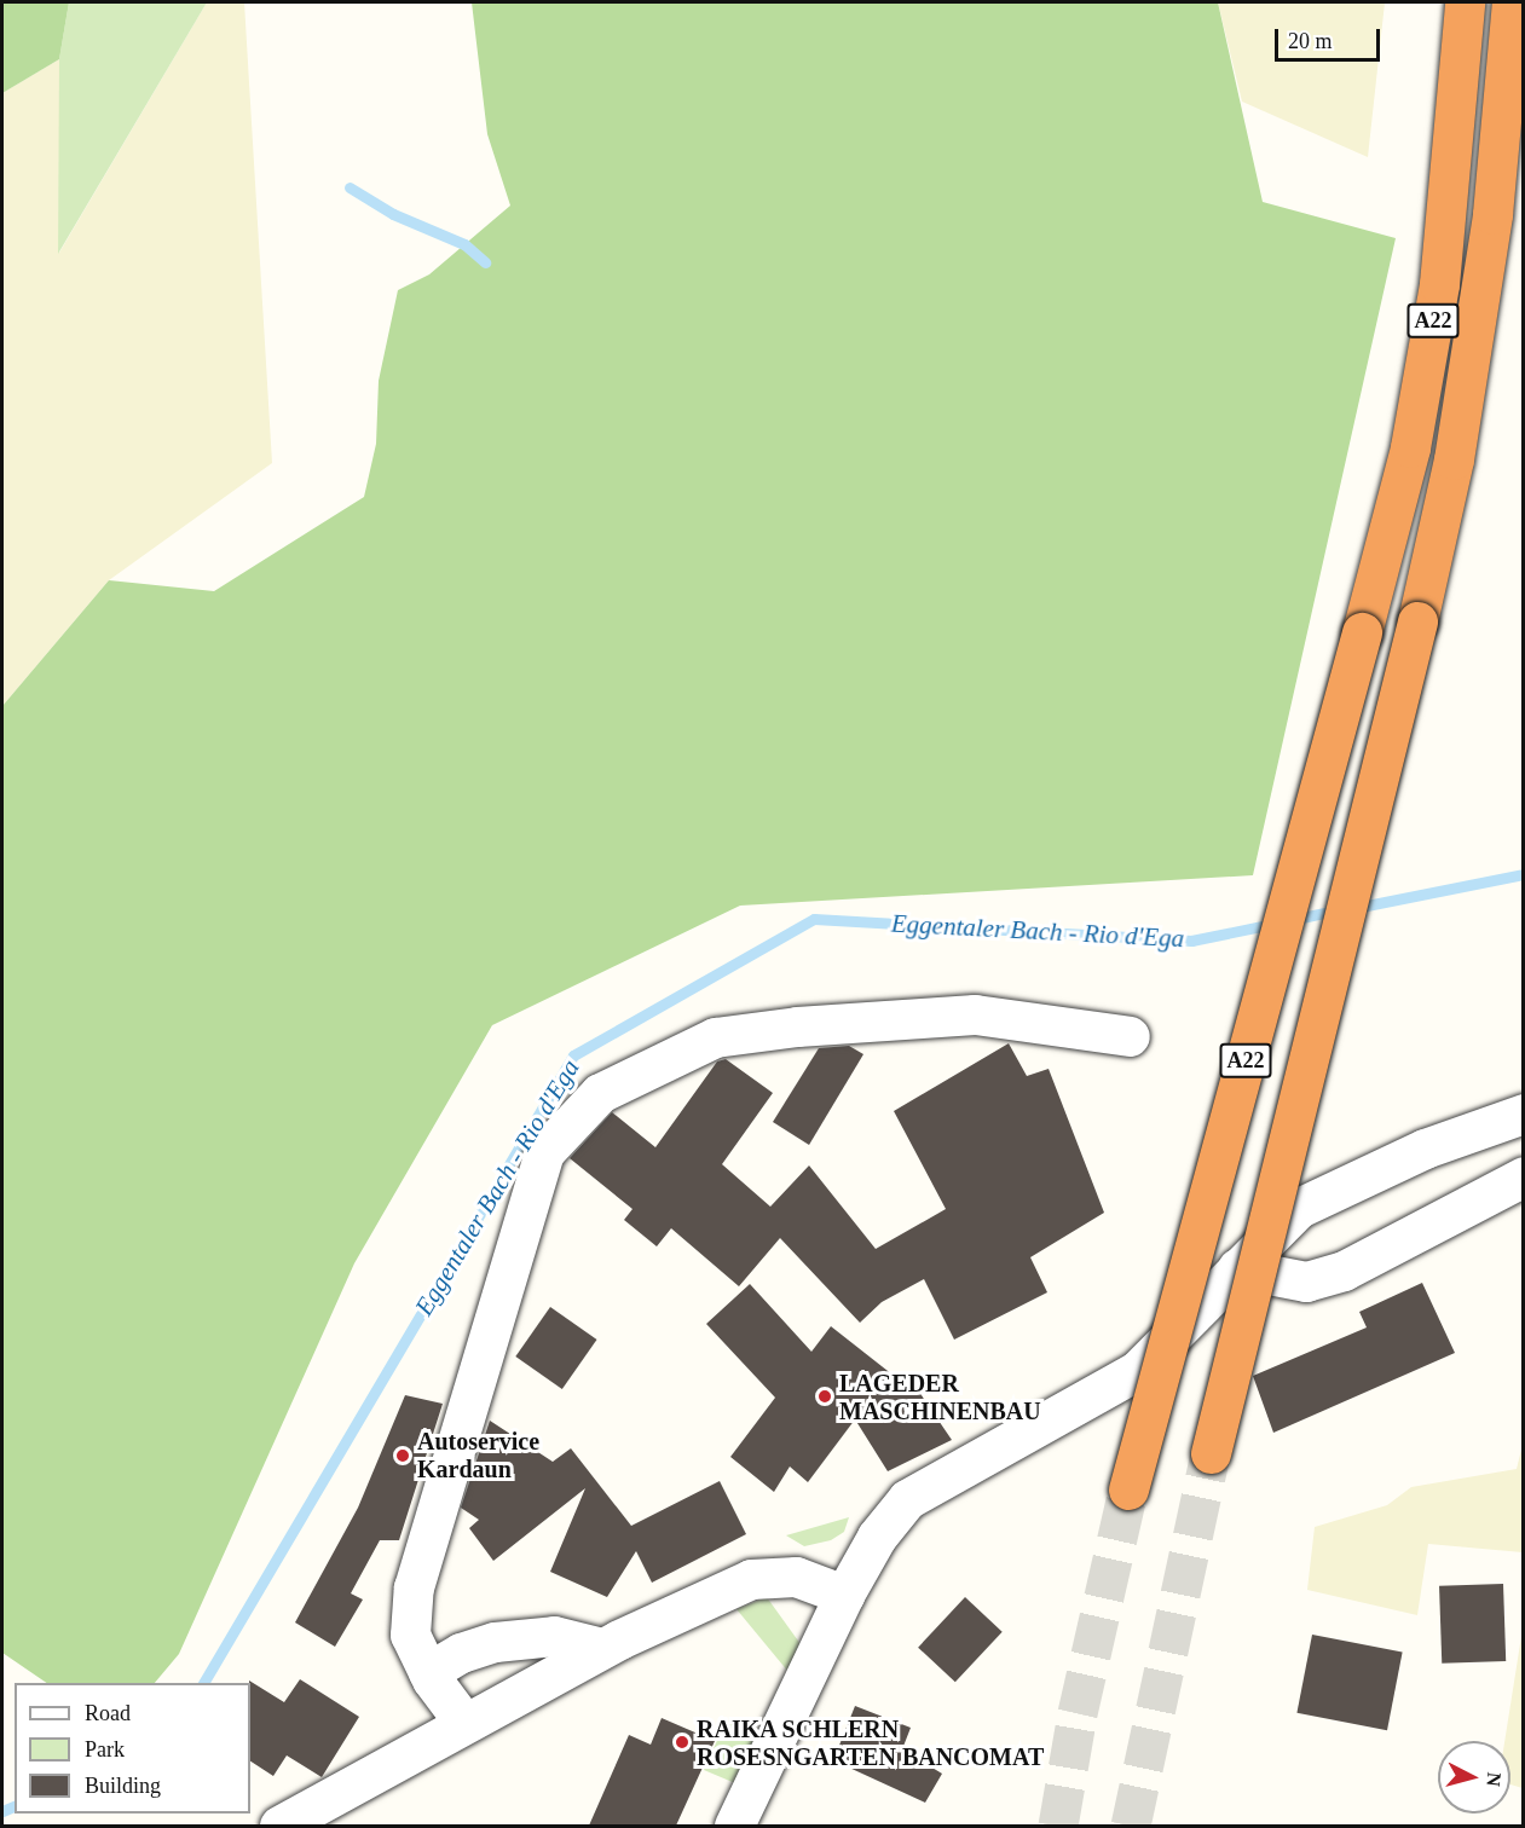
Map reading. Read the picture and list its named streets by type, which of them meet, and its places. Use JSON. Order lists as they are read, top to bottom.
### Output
{
  "streets": {
    "highway": ["A22"]
  },
  "water": ["Eggentaler Bach - Rio d'Ega"],
  "places": ["LAGEDER MASCHINENBAU", "Autoservice Kardaun", "RAIKA SCHLERN ROSESNGARTEN BANCOMAT"],
  "legend": ["Road", "Park", "Building"],
  "scale_bar": "20 m",
  "north": "right"
}
